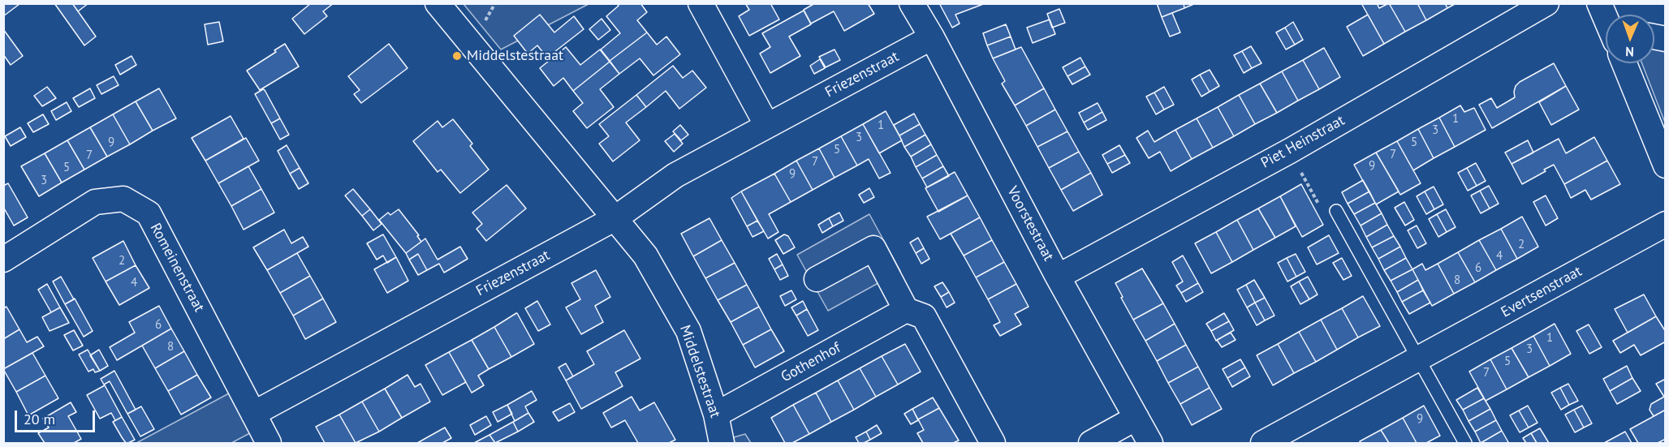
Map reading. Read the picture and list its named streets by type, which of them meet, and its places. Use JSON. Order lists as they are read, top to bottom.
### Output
{
  "streets": {
    "street": [
      "Friezenstraat",
      "Piet Heinstraat",
      "Voorstestraat",
      "Romeinenstraat",
      "Evertsenstraat",
      "Gothenhof",
      "Middelstestraat"
    ]
  },
  "crossings": [
    ["Friezenstraat", "Voorstestraat"],
    ["Friezenstraat", "Romeinenstraat"],
    ["Friezenstraat", "Middelstestraat"],
    ["Piet Heinstraat", "Voorstestraat"],
    ["Gothenhof", "Middelstestraat"]
  ],
  "places": ["Middelstestraat"],
  "house_numbers": [
    "1",
    "1",
    "3",
    "3",
    "9",
    "5",
    "5",
    "7",
    "7",
    "7",
    "9",
    "5",
    "9",
    "3",
    "2",
    "4",
    "2",
    "6",
    "8",
    "4",
    "6",
    "1",
    "8",
    "3",
    "5",
    "7",
    "9"
  ],
  "scale_bar": "20 m",
  "north": "bottom"
}
